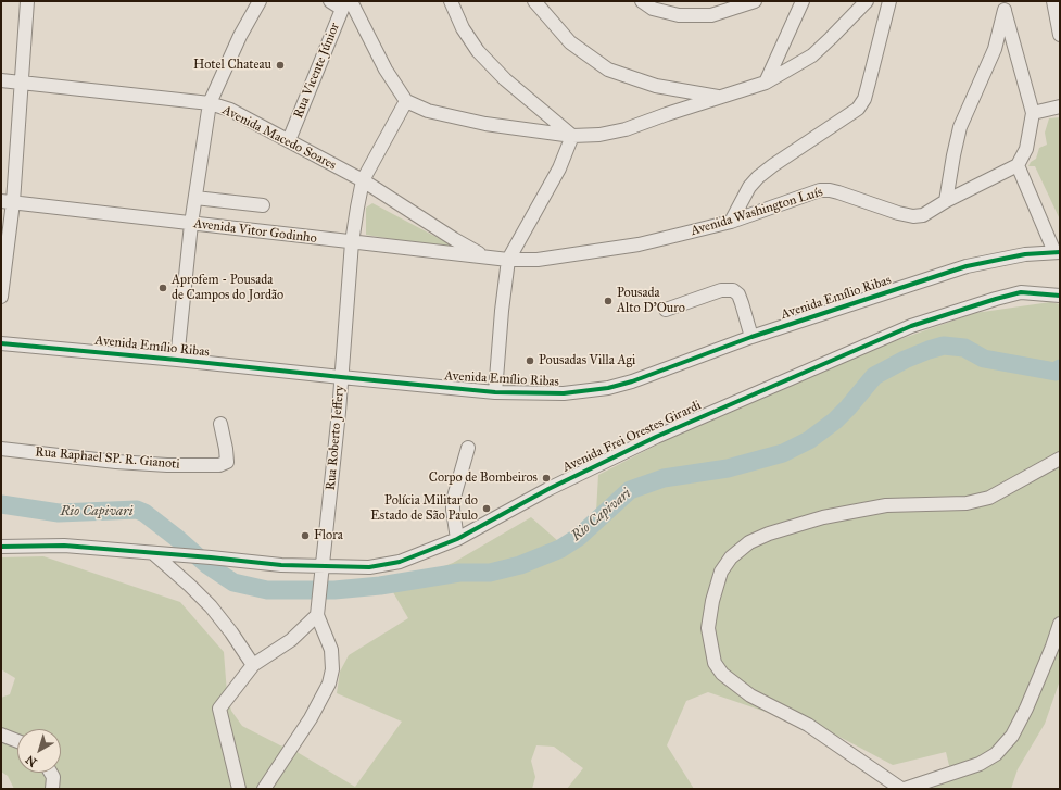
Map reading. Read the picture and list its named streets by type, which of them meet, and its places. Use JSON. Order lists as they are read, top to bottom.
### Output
{
  "streets": {
    "street": [
      "Rua Vicente Júnior",
      "Avenida Macedo Soares",
      "Avenida Washington Luís",
      "Avenida Vitor Godinho",
      "Avenida Emílio Ribas",
      "Avenida Frei Orestes Girardi",
      "Rua Roberto Jeffery",
      "Rua Raphael SP. R. Gianoti"
    ]
  },
  "crossings": [
    ["Rua Vicente Júnior", "Avenida Macedo Soares"],
    ["Avenida Macedo Soares", "Avenida Vitor Godinho"],
    ["Avenida Macedo Soares", "Rua Roberto Jeffery"],
    ["Avenida Washington Luís", "Avenida Vitor Godinho"],
    ["Avenida Vitor Godinho", "Rua Roberto Jeffery"],
    ["Avenida Emílio Ribas", "Rua Roberto Jeffery"],
    ["Avenida Frei Orestes Girardi", "Rua Roberto Jeffery"]
  ],
  "water": ["Rio Capivari"],
  "places": [
    "Hotel Chateau",
    "Aprofem - Pousada de Campos do Jordão",
    "Pousada Alto D'Ouro",
    "Pousadas Villa Agi",
    "Corpo de Bombeiros",
    "Polícia Militar do Estado de São Paulo",
    "Flora"
  ],
  "north": "bottom left"
}
